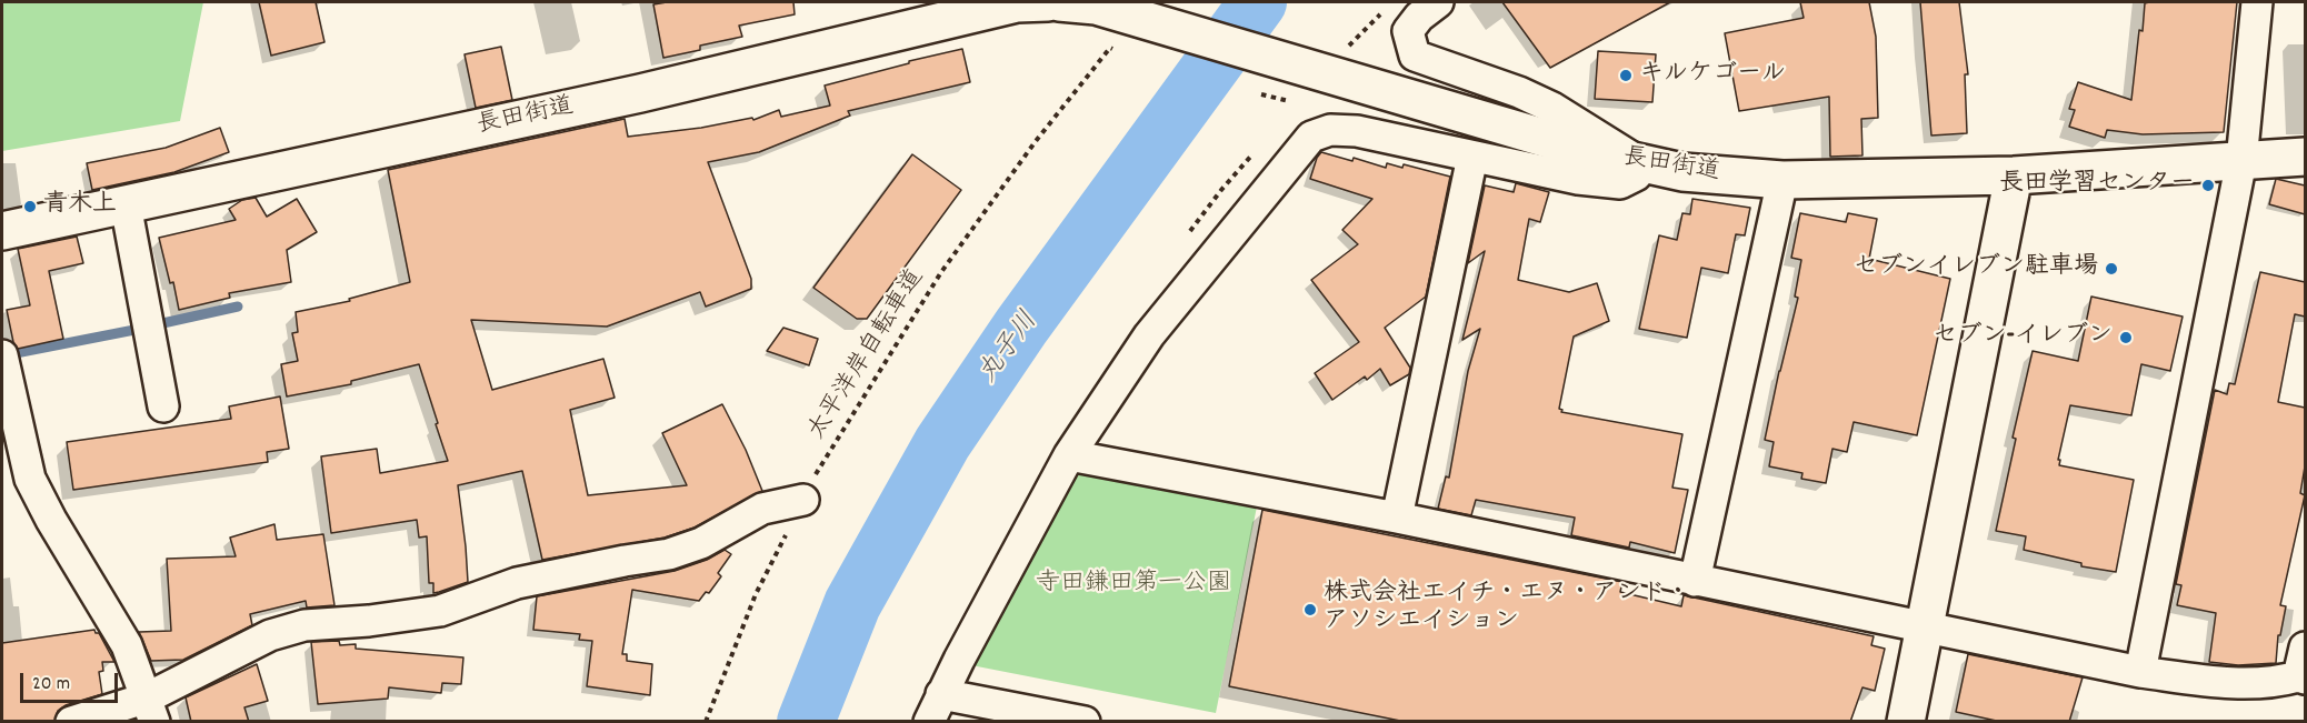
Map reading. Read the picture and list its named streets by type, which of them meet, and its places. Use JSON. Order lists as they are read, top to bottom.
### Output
{
  "streets": {
    "main road": ["長田街道"],
    "path": ["太平洋岸自転車道"]
  },
  "water": ["丸子川"],
  "parks": ["寺田鎌田第一公園"],
  "places": [
    "キルケゴール",
    "長田学習センター",
    "青木上",
    "セブンイレブン駐車場",
    "セブン-イレブン",
    "株式会社エイチ・エヌ・アンド・ アソシエイション"
  ],
  "scale_bar": "20 m"
}
